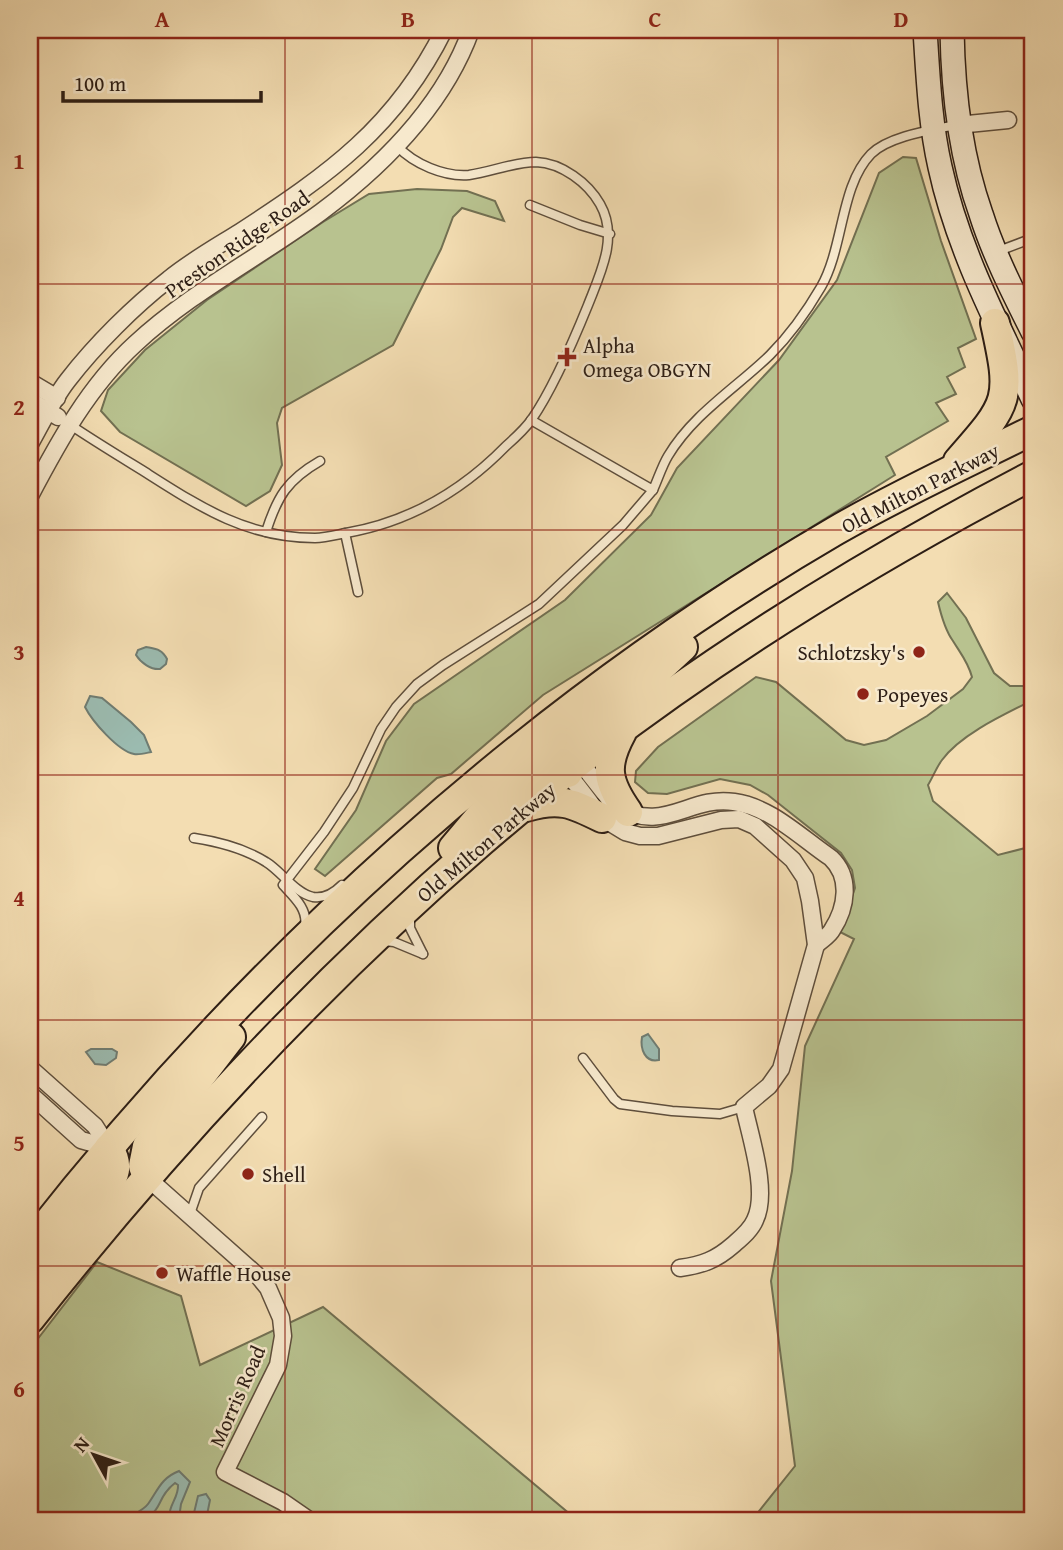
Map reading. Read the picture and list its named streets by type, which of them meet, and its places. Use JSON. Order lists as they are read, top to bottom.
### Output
{
  "streets": {
    "highway": ["Old Milton Parkway"],
    "street": ["Preston Ridge Road", "Morris Road"]
  },
  "crossings": [
    ["Old Milton Parkway", "Morris Road"]
  ],
  "places": {
    "health": ["Alpha Omega OBGYN"],
    "other": [
      "Schlotzsky's",
      "Popeyes",
      "Shell",
      "Waffle House"
    ]
  },
  "scale_bar": "100 m",
  "north": "top left",
  "grid": {
    "columns": [
      "A",
      "B",
      "C",
      "D"
    ],
    "rows": [
      "1",
      "2",
      "3",
      "4",
      "5",
      "6"
    ]
  }
}
